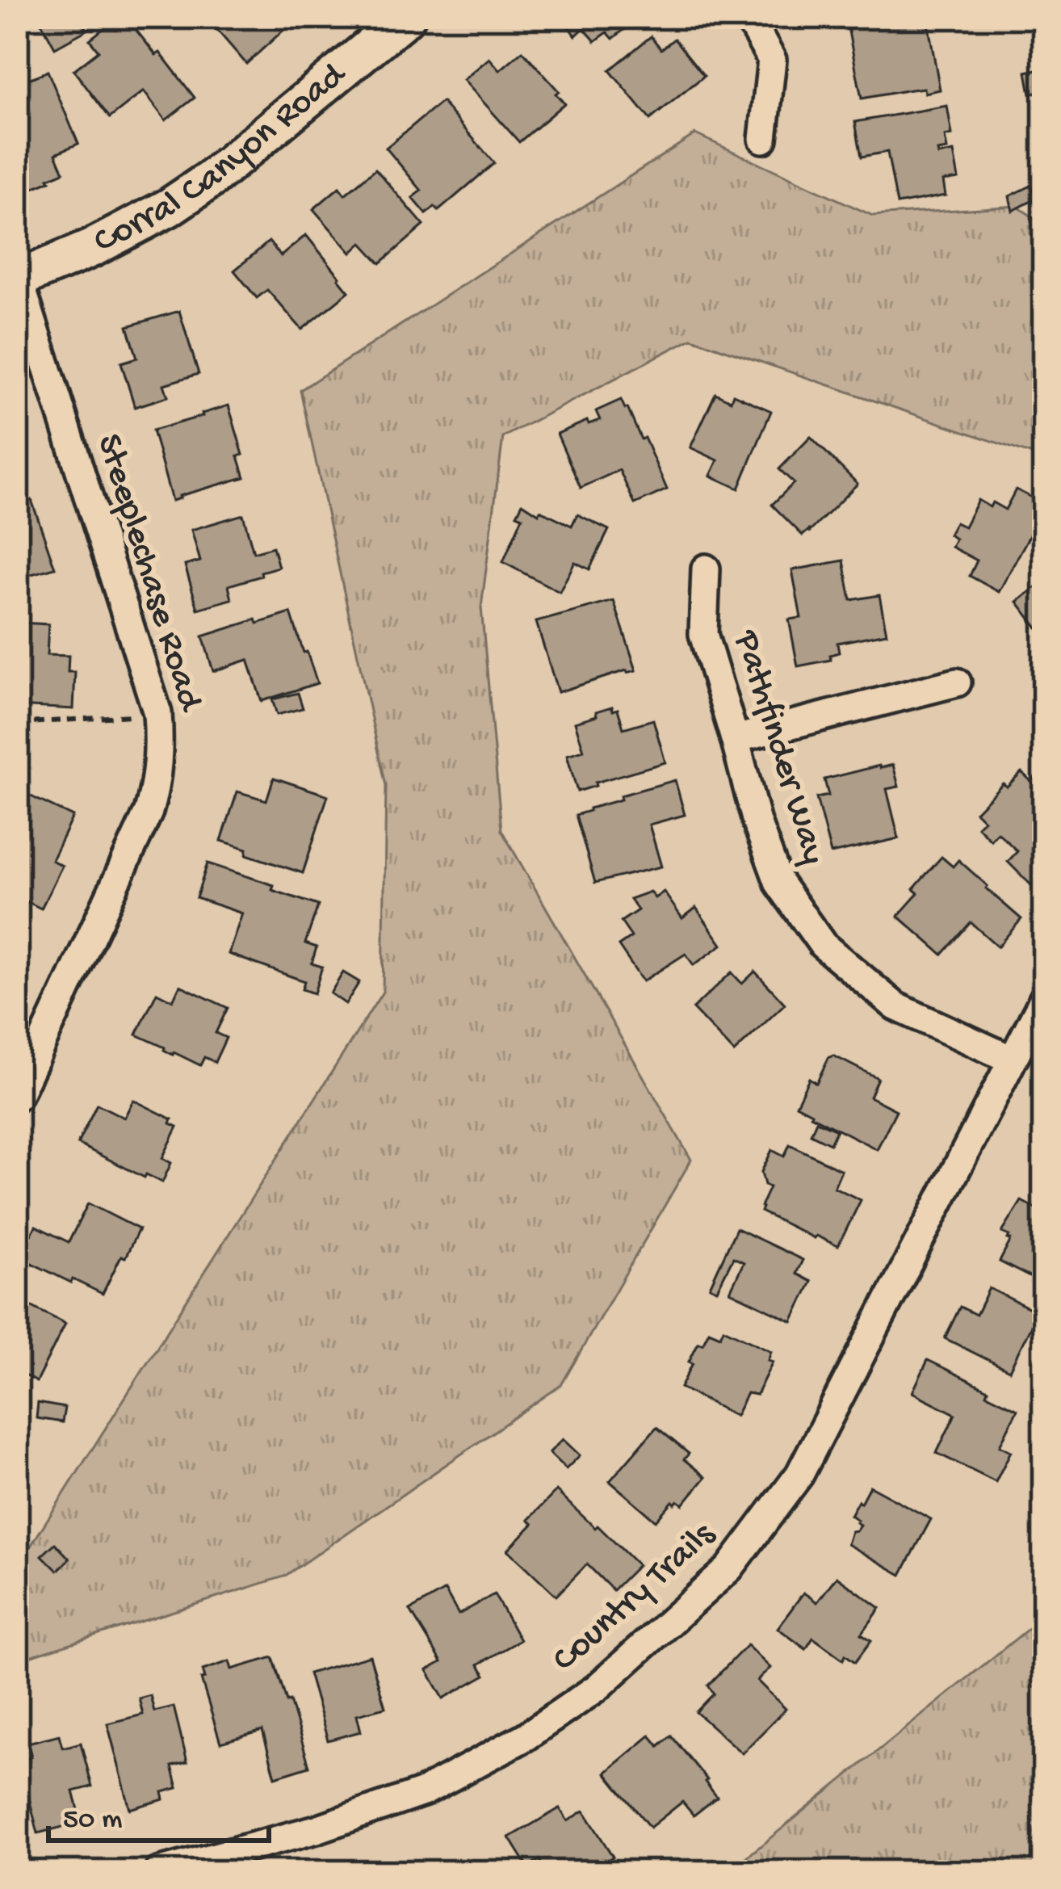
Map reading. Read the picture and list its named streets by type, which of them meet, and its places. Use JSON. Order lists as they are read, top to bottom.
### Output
{
  "streets": {
    "main road": ["Corral Canyon Road"],
    "street": ["Steeplechase Road", "Pathfinder Way", "Country Trails"]
  },
  "crossings": [
    ["Corral Canyon Road", "Steeplechase Road"],
    ["Pathfinder Way", "Country Trails"]
  ],
  "scale_bar": "50 m"
}
